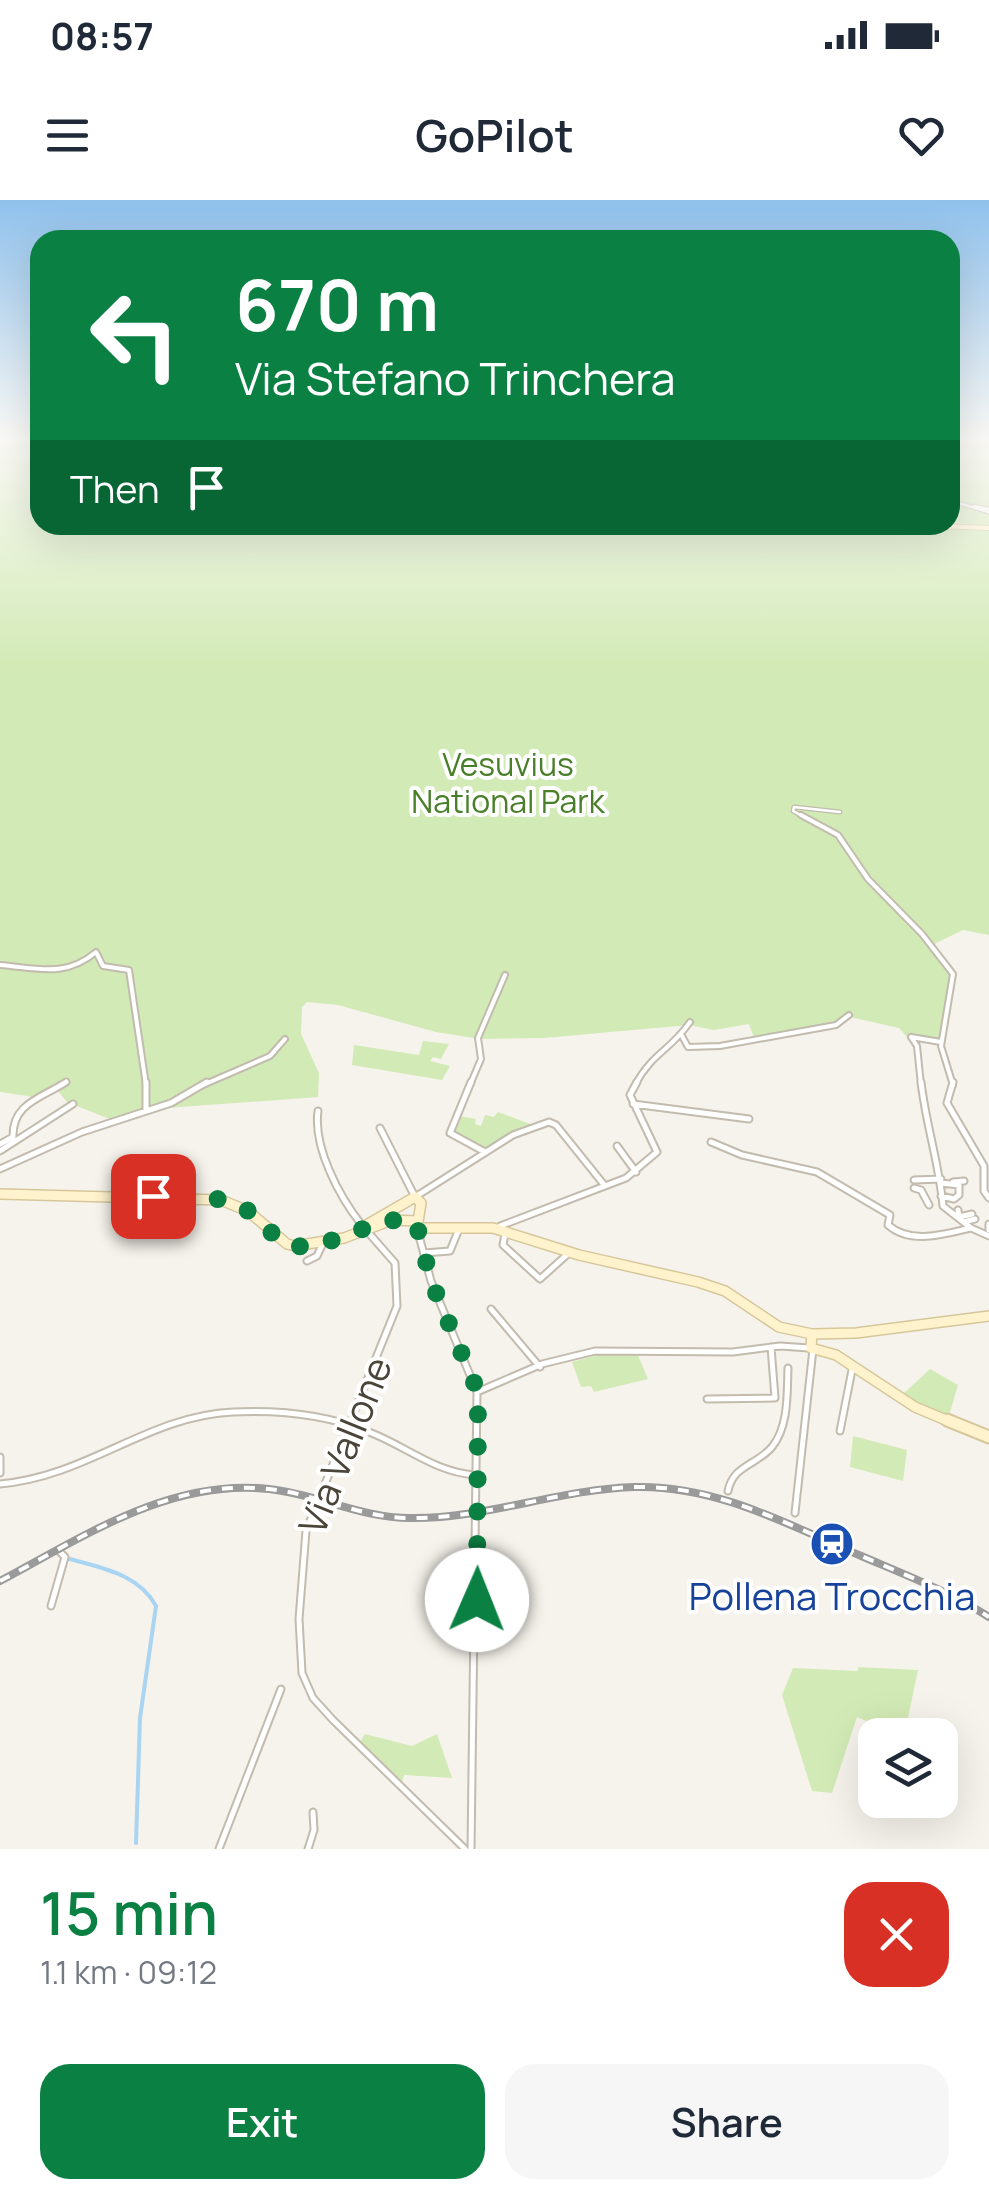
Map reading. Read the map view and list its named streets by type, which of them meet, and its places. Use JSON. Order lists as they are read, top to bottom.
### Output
{
  "streets": {
    "street": ["Via Vallone"]
  },
  "parks": ["Vesuvius National Park"],
  "places": {
    "station": ["Pollena Trocchia"]
  },
  "page": {
    "status": "08:57",
    "header": "GoPilot",
    "turn": ["670 m", "Via Stefano Trinchera"],
    "then": "Then",
    "heading": ["15 min", "1.1 km · 09:12"],
    "buttons": ["Exit", "Share"]
  }
}
